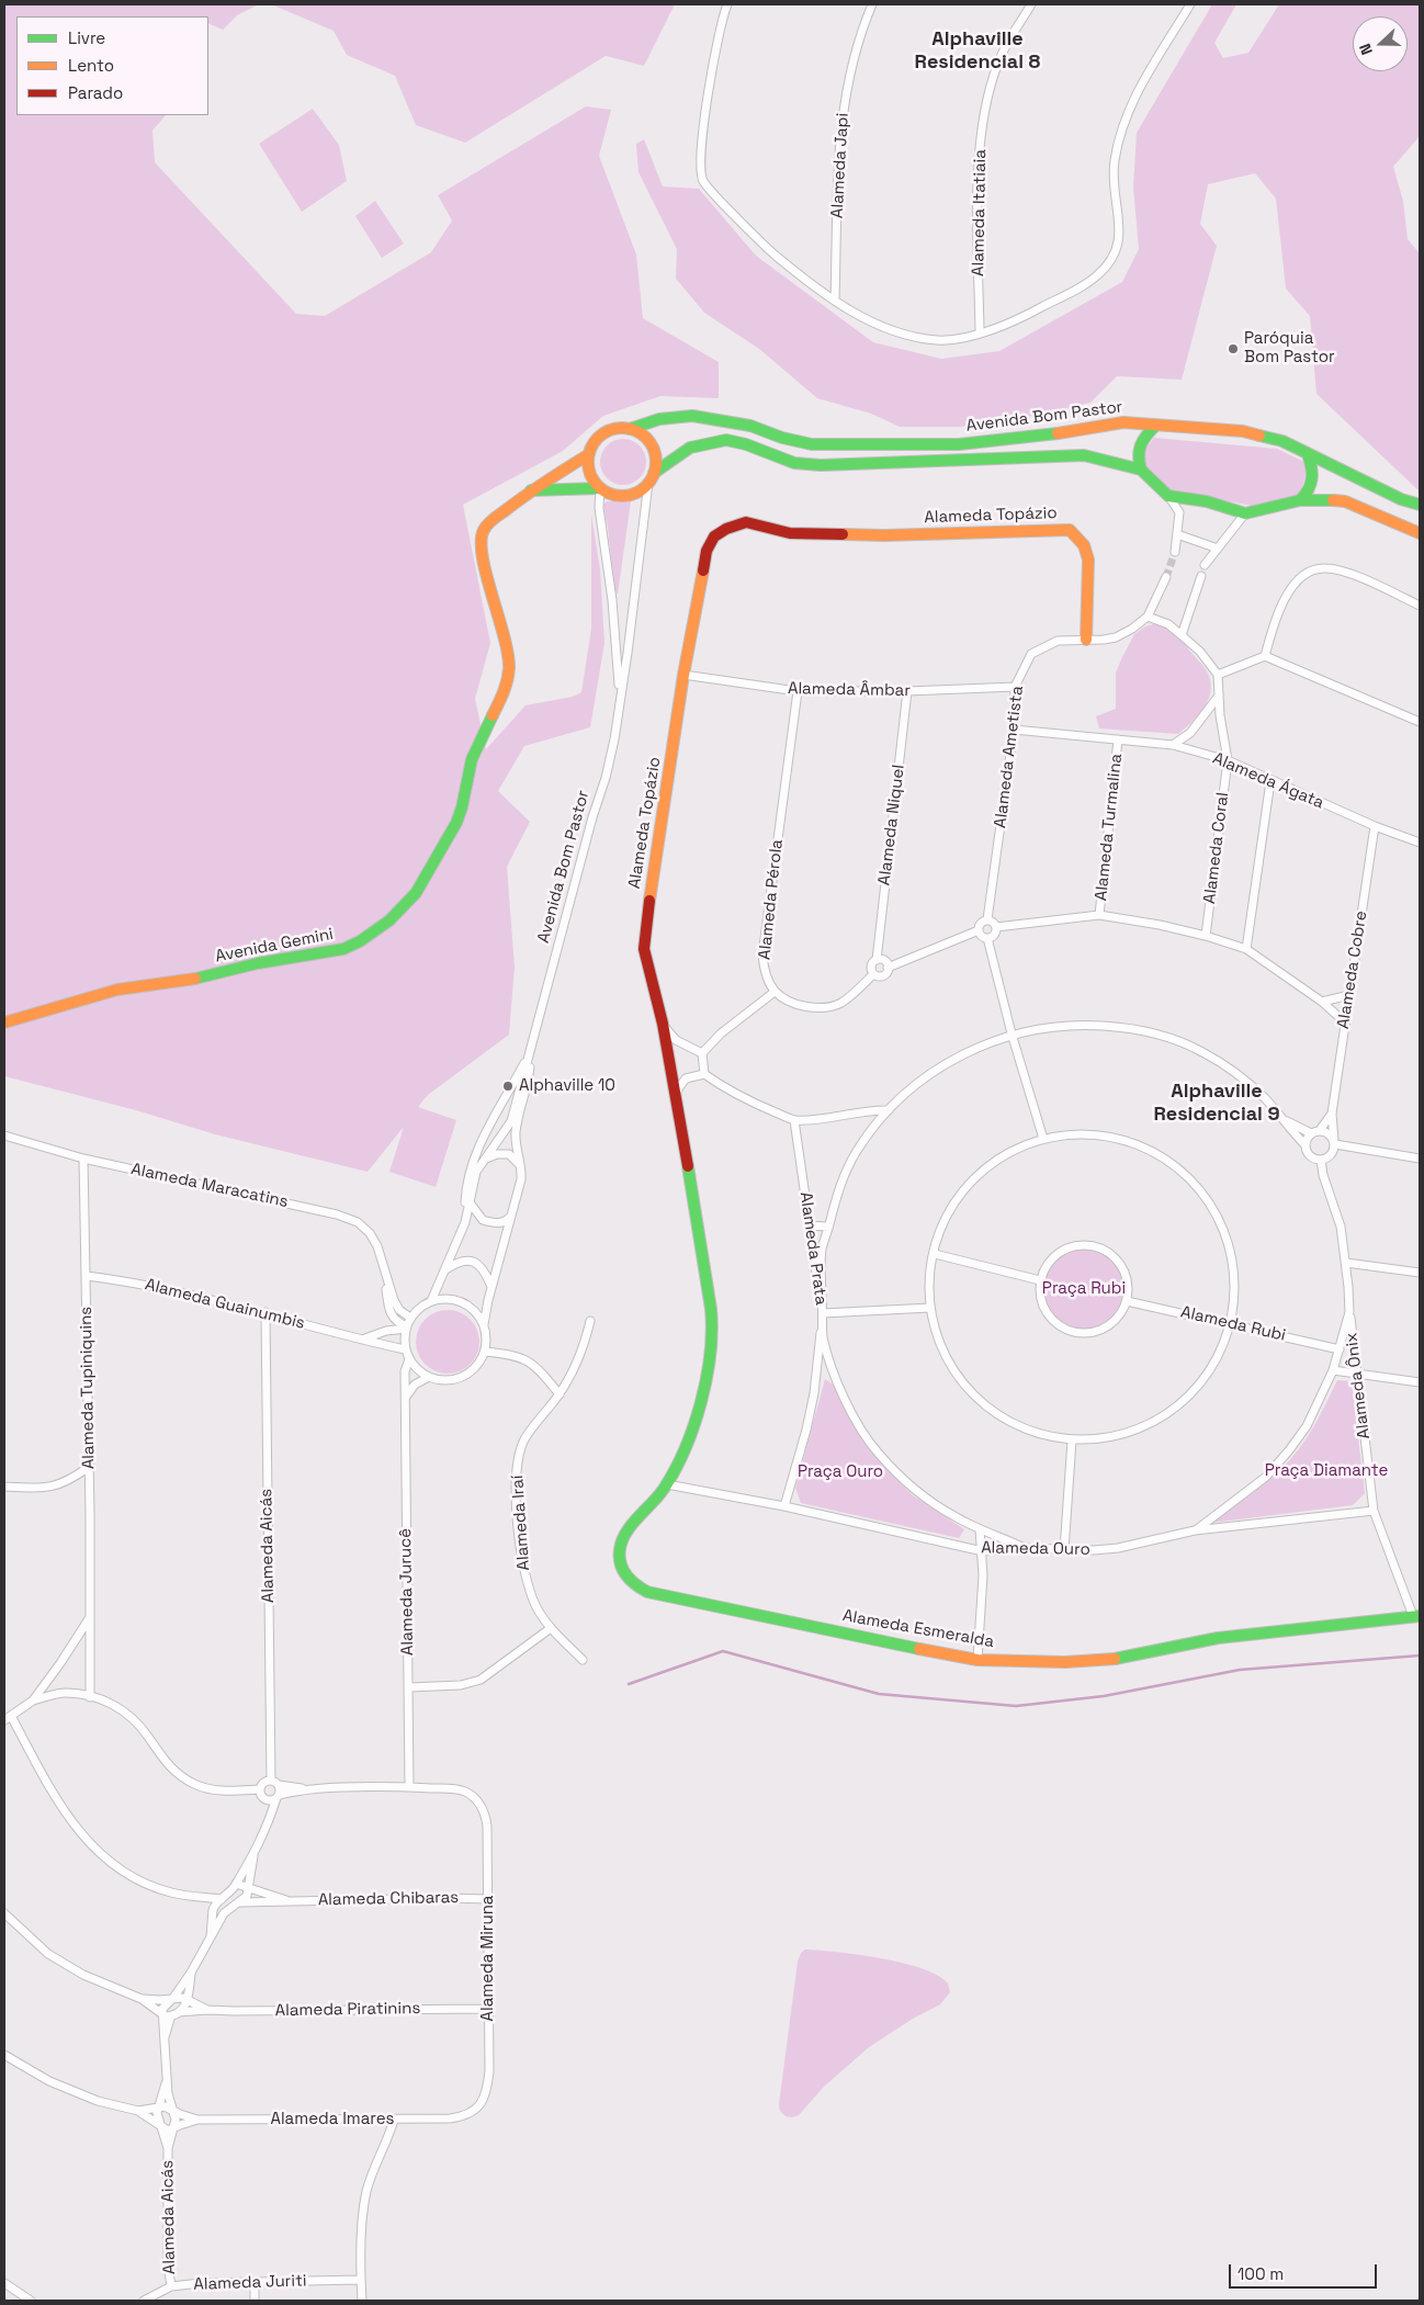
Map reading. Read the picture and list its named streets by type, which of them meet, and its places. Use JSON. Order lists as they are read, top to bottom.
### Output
{
  "streets": {
    "street": [
      "Alameda Japi",
      "Alameda Itatiaia",
      "Avenida Bom Pastor",
      "Alameda Topázio",
      "Alameda Âmbar",
      "Alameda Ametista",
      "Alameda Ágata",
      "Alameda Niquel",
      "Alameda Turmalina",
      "Alameda Coral",
      "Alameda Pérola",
      "Avenida Gemini",
      "Alameda Cobre",
      "Alameda Maracatins",
      "Alameda Prata",
      "Alameda Guainumbis",
      "Alameda Rubi",
      "Alameda Ônix",
      "Alameda Tupiniquins",
      "Alameda Iraí",
      "Alameda Aicás",
      "Alameda Ouro",
      "Alameda Jurucê",
      "Alameda Esmeralda",
      "Alameda Chibaras",
      "Alameda Miruna",
      "Alameda Piratinins",
      "Alameda Imares",
      "Alameda Juriti"
    ]
  },
  "crossings": [
    ["Avenida Bom Pastor", "Avenida Gemini"],
    ["Avenida Bom Pastor", "Alameda Maracatins"],
    ["Avenida Bom Pastor", "Alameda Guainumbis"],
    ["Avenida Bom Pastor", "Alameda Jurucê"],
    ["Alameda Topázio", "Alameda Âmbar"],
    ["Alameda Topázio", "Alameda Ametista"],
    ["Alameda Topázio", "Alameda Ouro"],
    ["Alameda Topázio", "Alameda Esmeralda"],
    ["Alameda Âmbar", "Alameda Ametista"],
    ["Alameda Âmbar", "Alameda Niquel"],
    ["Alameda Âmbar", "Alameda Pérola"],
    ["Alameda Ametista", "Alameda Ágata"],
    ["Alameda Ágata", "Alameda Turmalina"],
    ["Alameda Ágata", "Alameda Coral"],
    ["Alameda Ágata", "Alameda Cobre"],
    ["Alameda Cobre", "Alameda Ônix"],
    ["Alameda Maracatins", "Alameda Guainumbis"],
    ["Alameda Maracatins", "Alameda Tupiniquins"],
    ["Alameda Maracatins", "Alameda Jurucê"],
    ["Alameda Prata", "Alameda Ouro"],
    ["Alameda Guainumbis", "Alameda Tupiniquins"],
    ["Alameda Guainumbis", "Alameda Aicás"],
    ["Alameda Guainumbis", "Alameda Jurucê"],
    ["Alameda Ônix", "Alameda Ouro"],
    ["Alameda Ônix", "Alameda Esmeralda"],
    ["Alameda Aicás", "Alameda Piratinins"],
    ["Alameda Aicás", "Alameda Juriti"],
    ["Alameda Jurucê", "Alameda Miruna"],
    ["Alameda Chibaras", "Alameda Miruna"],
    ["Alameda Miruna", "Alameda Piratinins"],
    ["Alameda Miruna", "Alameda Imares"]
  ],
  "districts": ["Alphaville Residencial 8", "Alphaville Residencial 9"],
  "parks": ["Praça Rubi", "Praça Diamante", "Praça Ouro"],
  "places": ["Paróquia Bom Pastor", "Alphaville 10"],
  "legend": ["Livre", "Lento", "Parado"],
  "scale_bar": "100 m",
  "north": "left"
}
